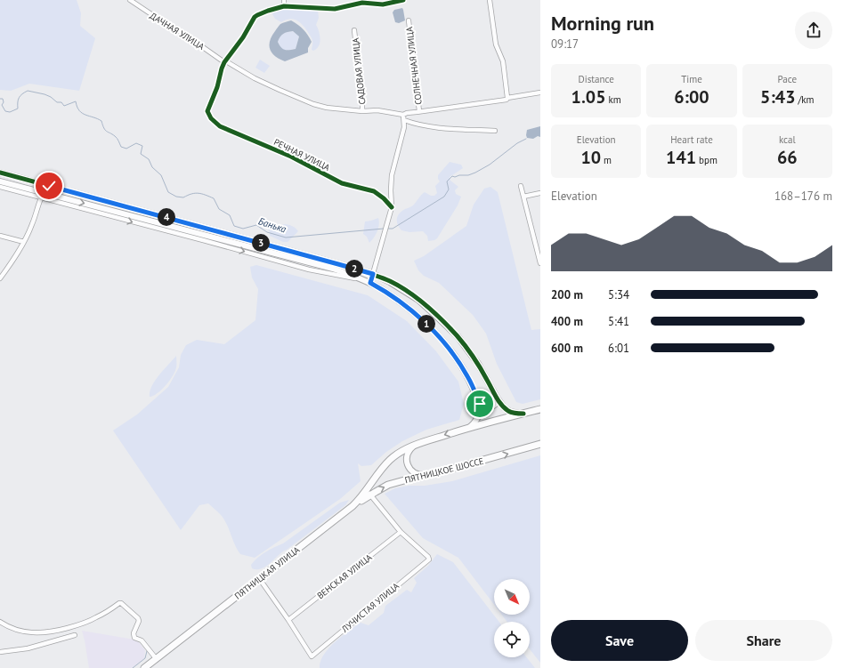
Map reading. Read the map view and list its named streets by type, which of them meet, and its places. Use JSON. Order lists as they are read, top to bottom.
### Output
{
  "streets": {
    "main road": ["ПЯТНИЦКОЕ ШОССЕ", "ПЯТНИЦКАЯ УЛИЦА"],
    "street": [
      "ДАЧНАЯ УЛИЦА",
      "СОЛНЕЧНАЯ УЛИЦА",
      "САДОВАЯ УЛИЦА",
      "РЕЧНАЯ УЛИЦА",
      "ВЕНСКАЯ УЛИЦА",
      "ЛУЧИСТАЯ УЛИЦА"
    ]
  },
  "crossings": [
    ["ДАЧНАЯ УЛИЦА", "САДОВАЯ УЛИЦА"],
    ["ДАЧНАЯ УЛИЦА", "РЕЧНАЯ УЛИЦА"],
    ["ПЯТНИЦКОЕ ШОССЕ", "ПЯТНИЦКАЯ УЛИЦА"],
    ["ВЕНСКАЯ УЛИЦА", "ЛУЧИСТАЯ УЛИЦА"]
  ],
  "water": ["Банька"],
  "north": "bottom right",
  "page": {
    "heading": ["Morning run", "09:17"],
    "stats": [
      ["Distance", "1.05 km"],
      ["Time", "6:00"],
      ["Pace", "5:43 /km"],
      ["Elevation", "10 m"],
      ["Heart rate", "141 bpm"],
      ["kcal", "66"]
    ],
    "chart": ["Elevation", "168–176 m"],
    "pins": [
      "4",
      "3",
      "2",
      "1"
    ],
    "list": [
      {
        "name": "200 m",
        "note": "5:34"
      },
      {
        "name": "400 m",
        "note": "5:41"
      },
      {
        "name": "600 m",
        "note": "6:01"
      }
    ],
    "buttons": ["Save", "Share"]
  }
}
